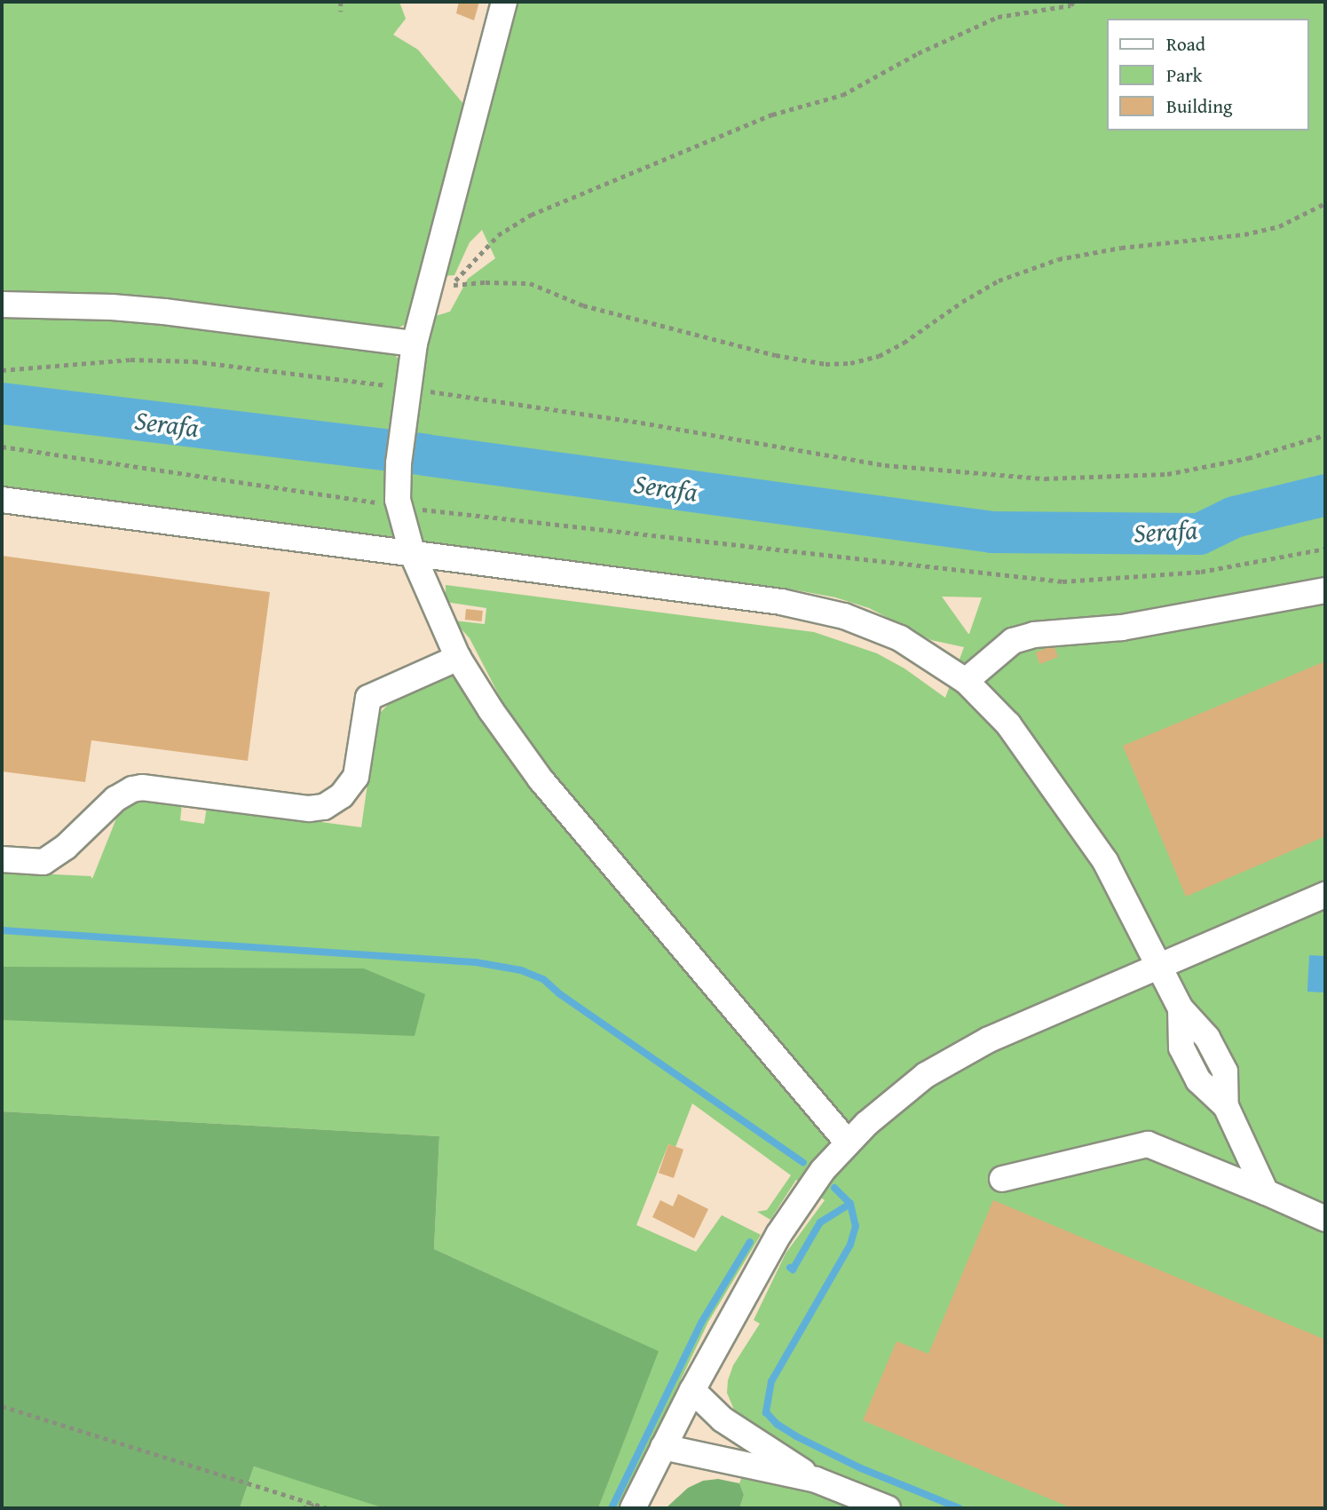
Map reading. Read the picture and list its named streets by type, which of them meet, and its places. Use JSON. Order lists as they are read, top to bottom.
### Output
{
  "water": ["Serafa"],
  "legend": ["Road", "Park", "Building"]
}
